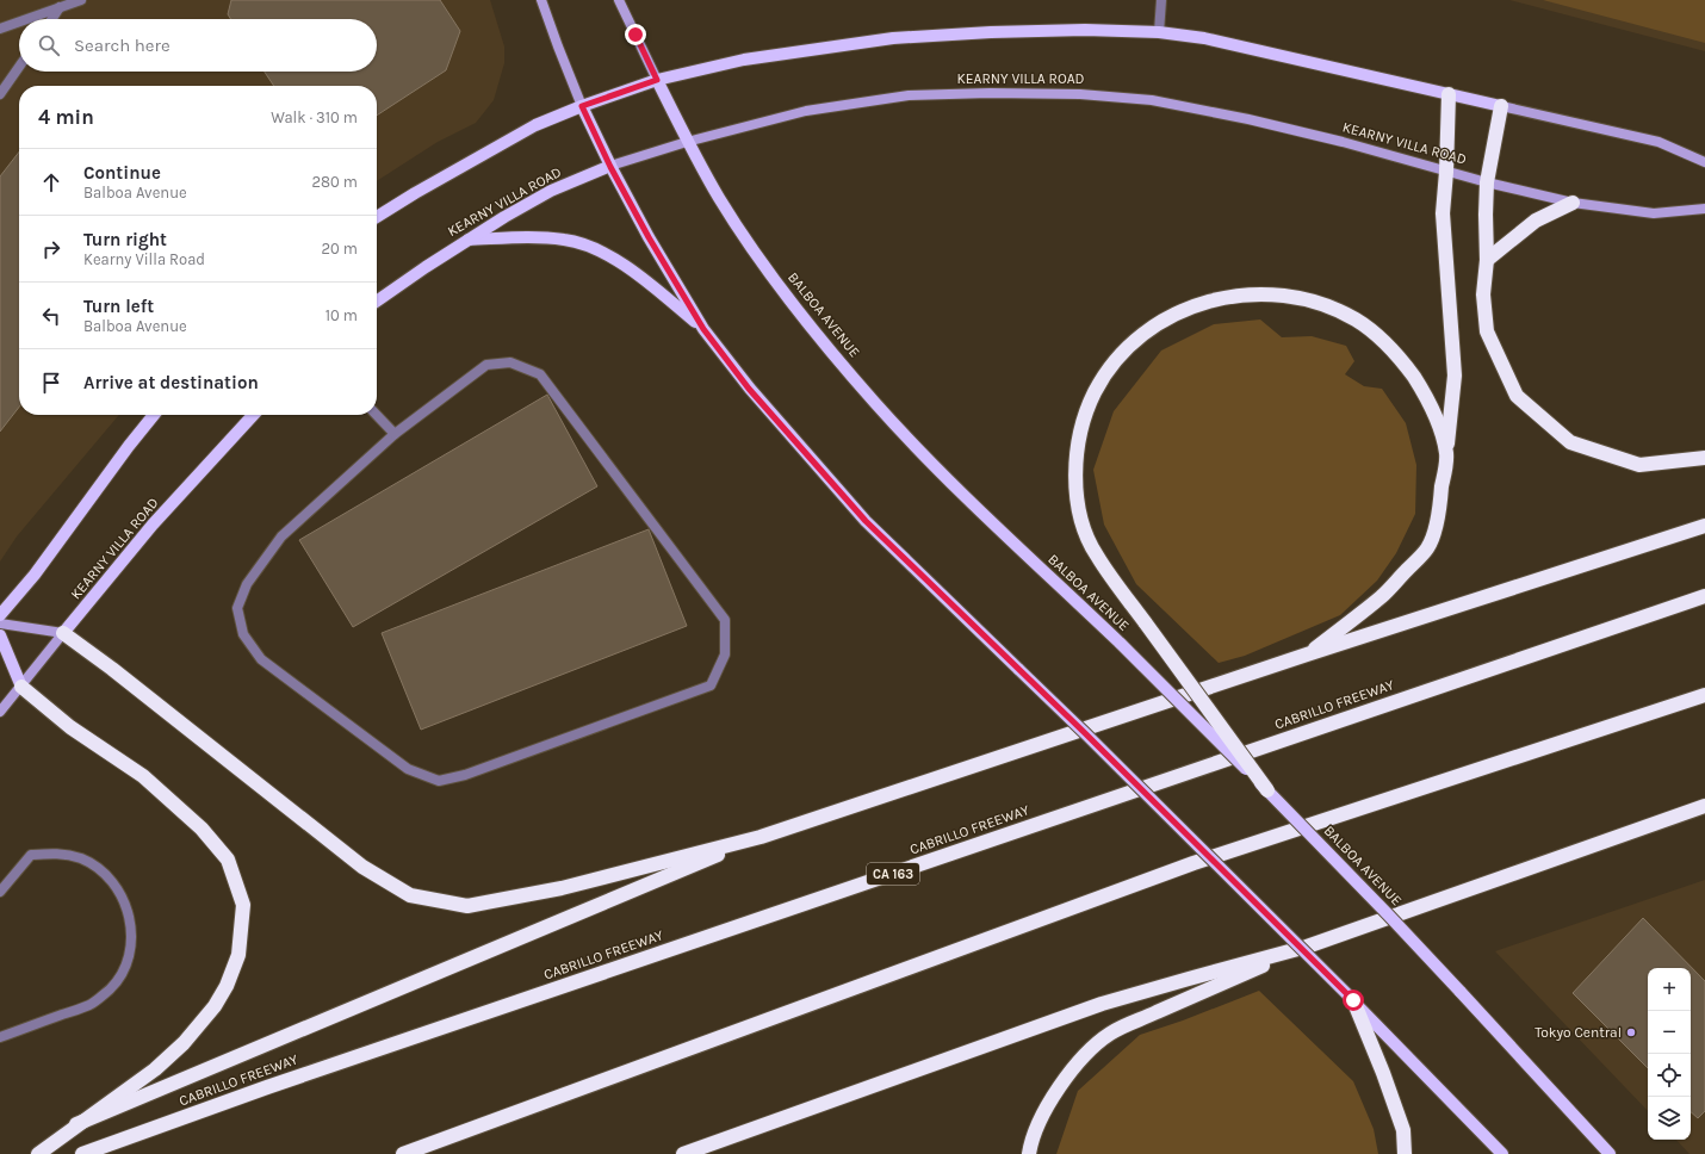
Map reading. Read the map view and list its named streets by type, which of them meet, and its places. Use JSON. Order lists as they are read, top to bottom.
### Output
{
  "streets": {
    "highway": ["CABRILLO FREEWAY", "CA 163"],
    "main road": ["KEARNY VILLA ROAD", "BALBOA AVENUE"]
  },
  "crossings": [
    ["KEARNY VILLA ROAD", "BALBOA AVENUE"]
  ],
  "places": ["Tokyo Central"],
  "page": {
    "search": "Search here",
    "heading": ["4 min", "Walk · 310 m"],
    "list": [
      ["Continue", "Balboa Avenue", "280 m"],
      ["Turn right", "Kearny Villa Road", "20 m"],
      ["Turn left", "Balboa Avenue", "10 m"],
      "Arrive at destination"
    ],
    "map_buttons": ["+", "−"]
  }
}
